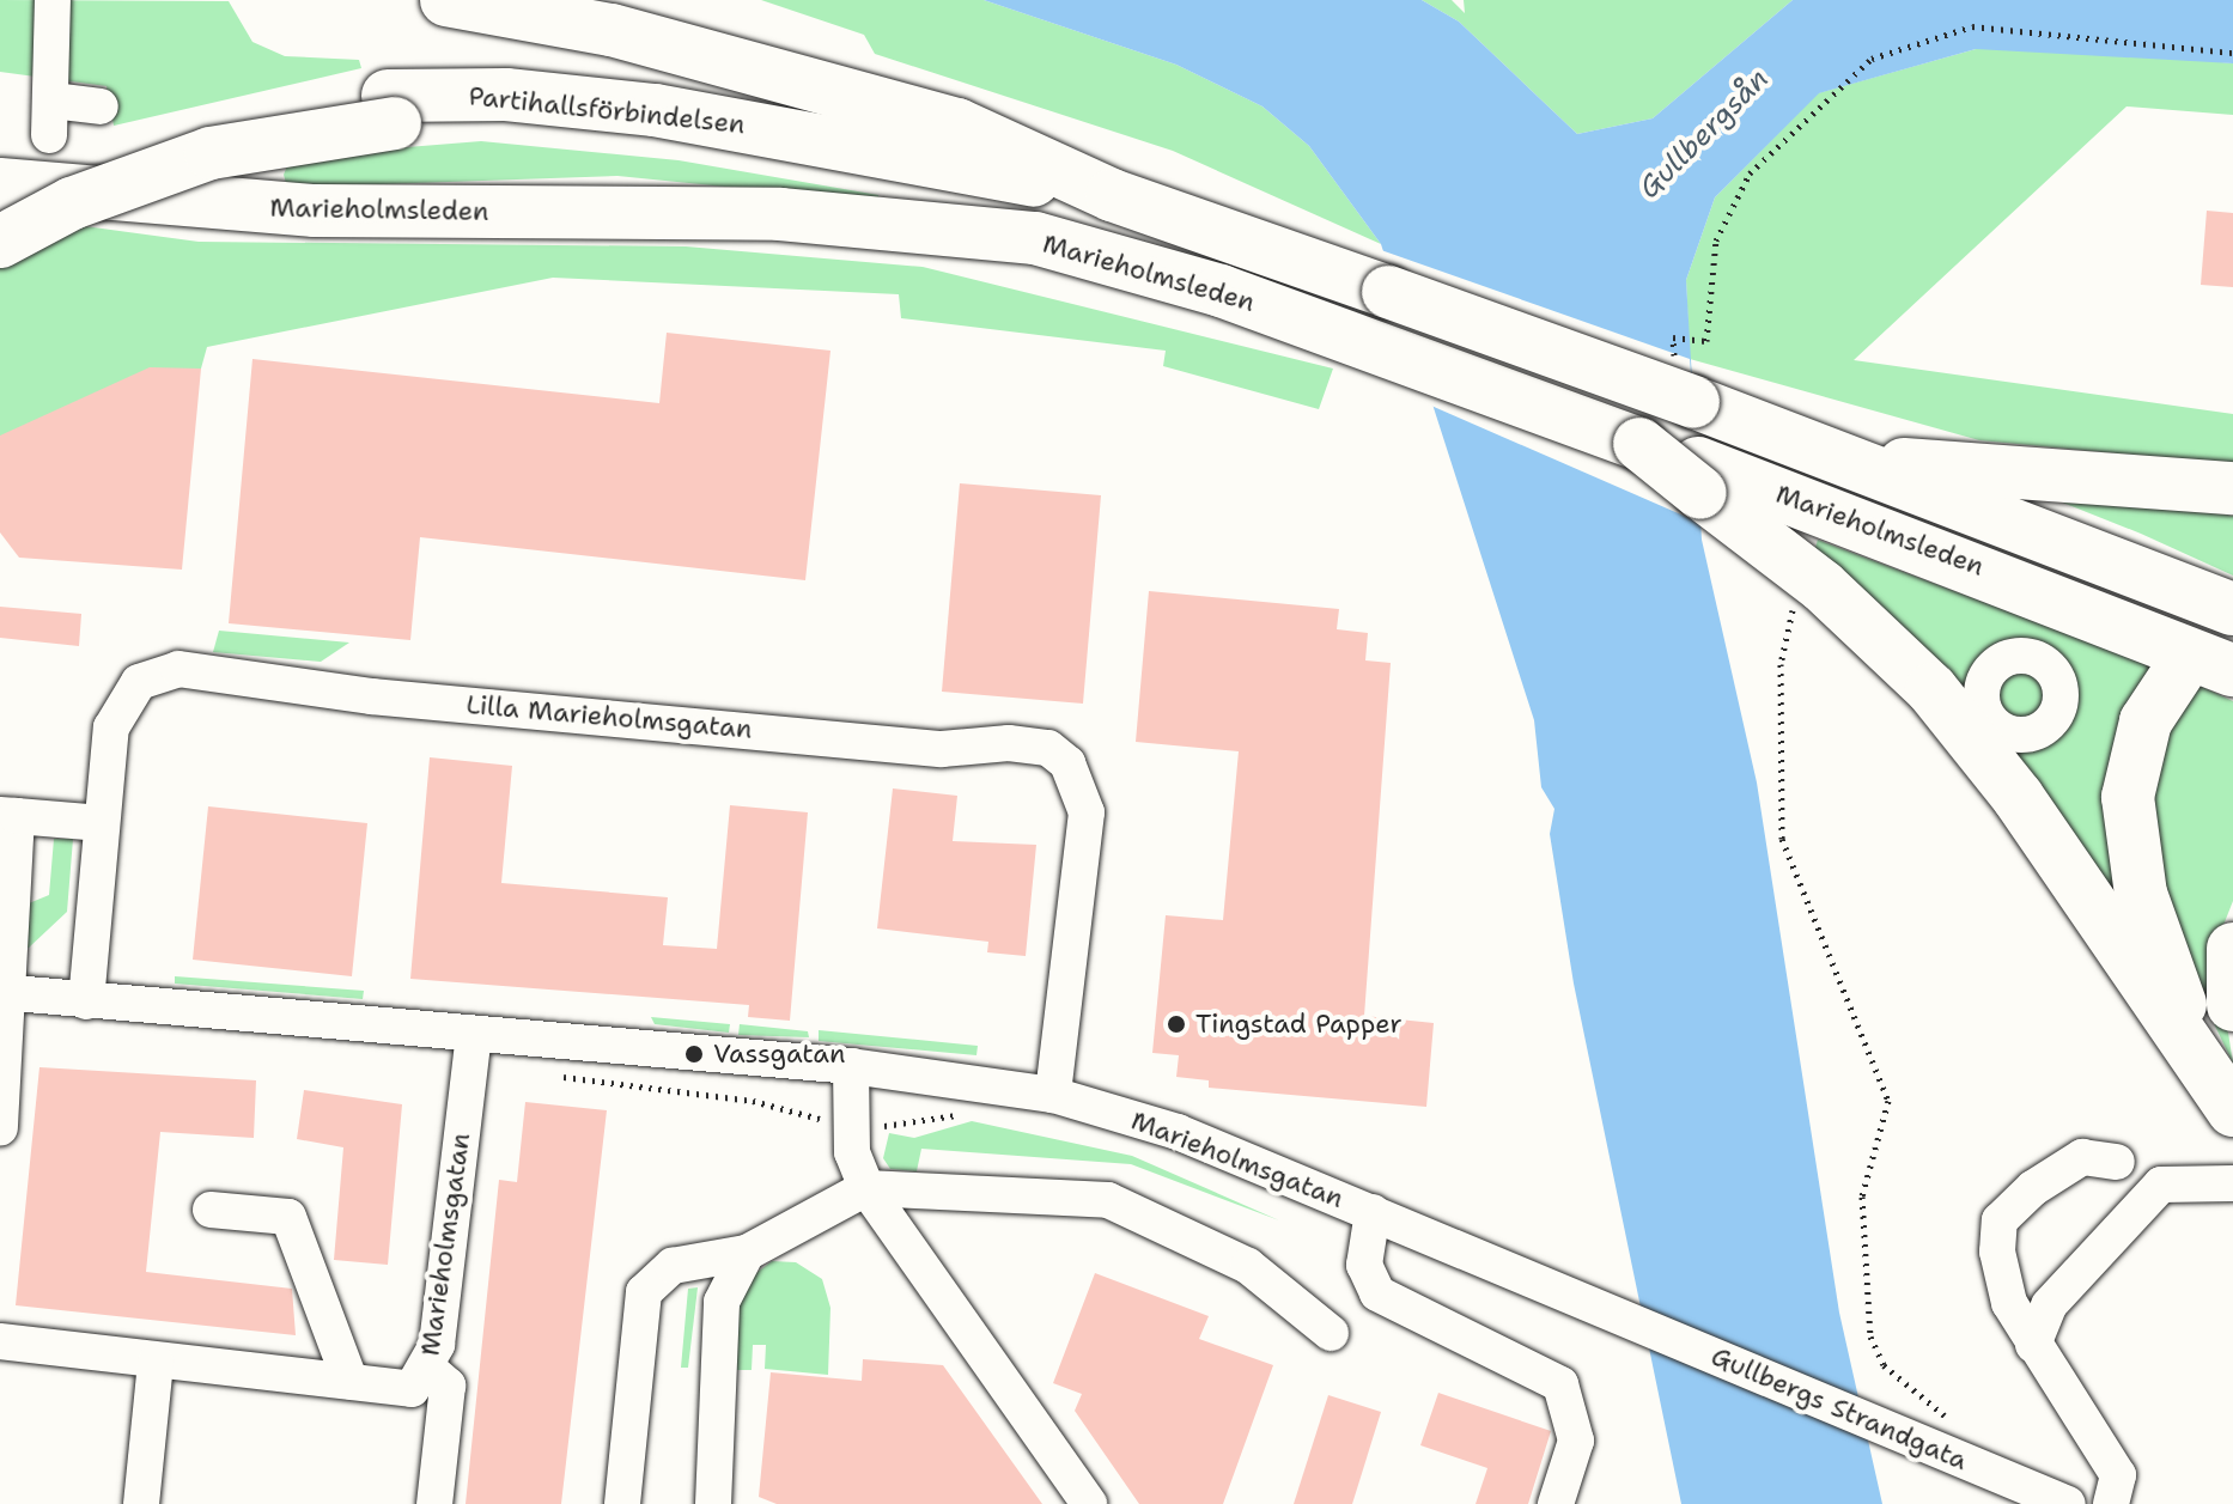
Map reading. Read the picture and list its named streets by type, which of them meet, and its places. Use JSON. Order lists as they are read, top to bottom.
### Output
{
  "streets": {
    "highway": ["Partihallsförbindelsen", "Marieholmsleden"],
    "street": ["Lilla Marieholmsgatan", "Marieholmsgatan", "Gullbergs Strandgata"]
  },
  "crossings": [
    ["Partihallsförbindelsen", "Marieholmsleden"],
    ["Lilla Marieholmsgatan", "Marieholmsgatan"],
    ["Marieholmsgatan", "Gullbergs Strandgata"]
  ],
  "water": ["Gullbergsån"],
  "places": ["Tingstad Papper", "Vassgatan"]
}
